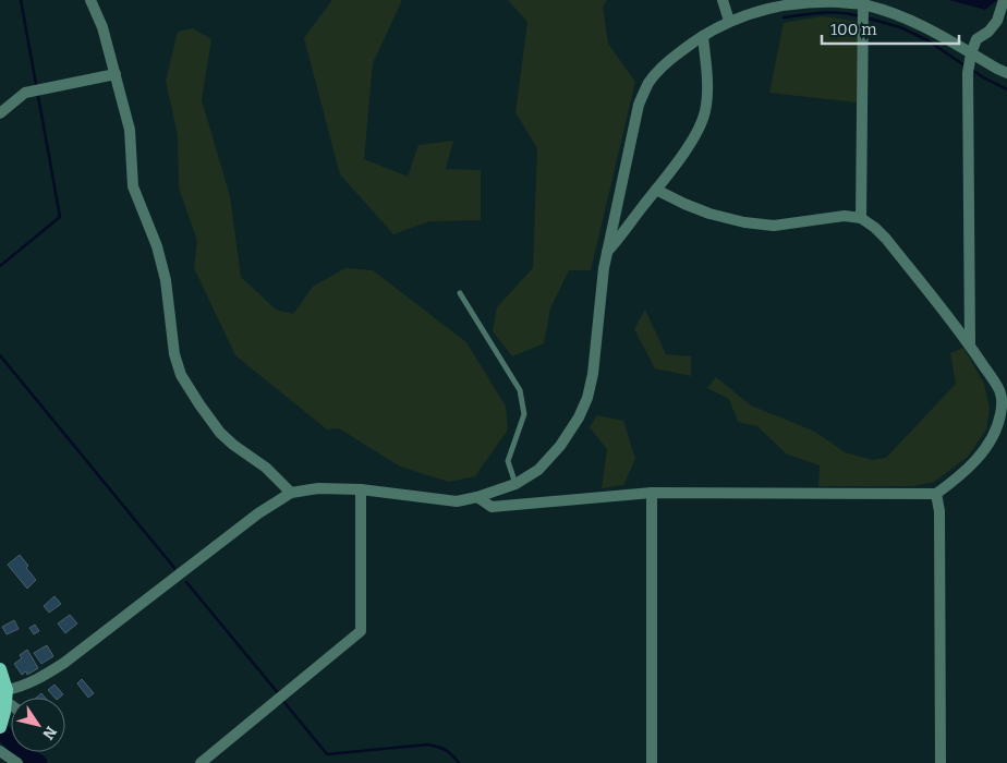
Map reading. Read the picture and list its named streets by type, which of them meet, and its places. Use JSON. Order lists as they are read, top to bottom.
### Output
{
  "scale_bar": "100 m",
  "north": "bottom right"
}
